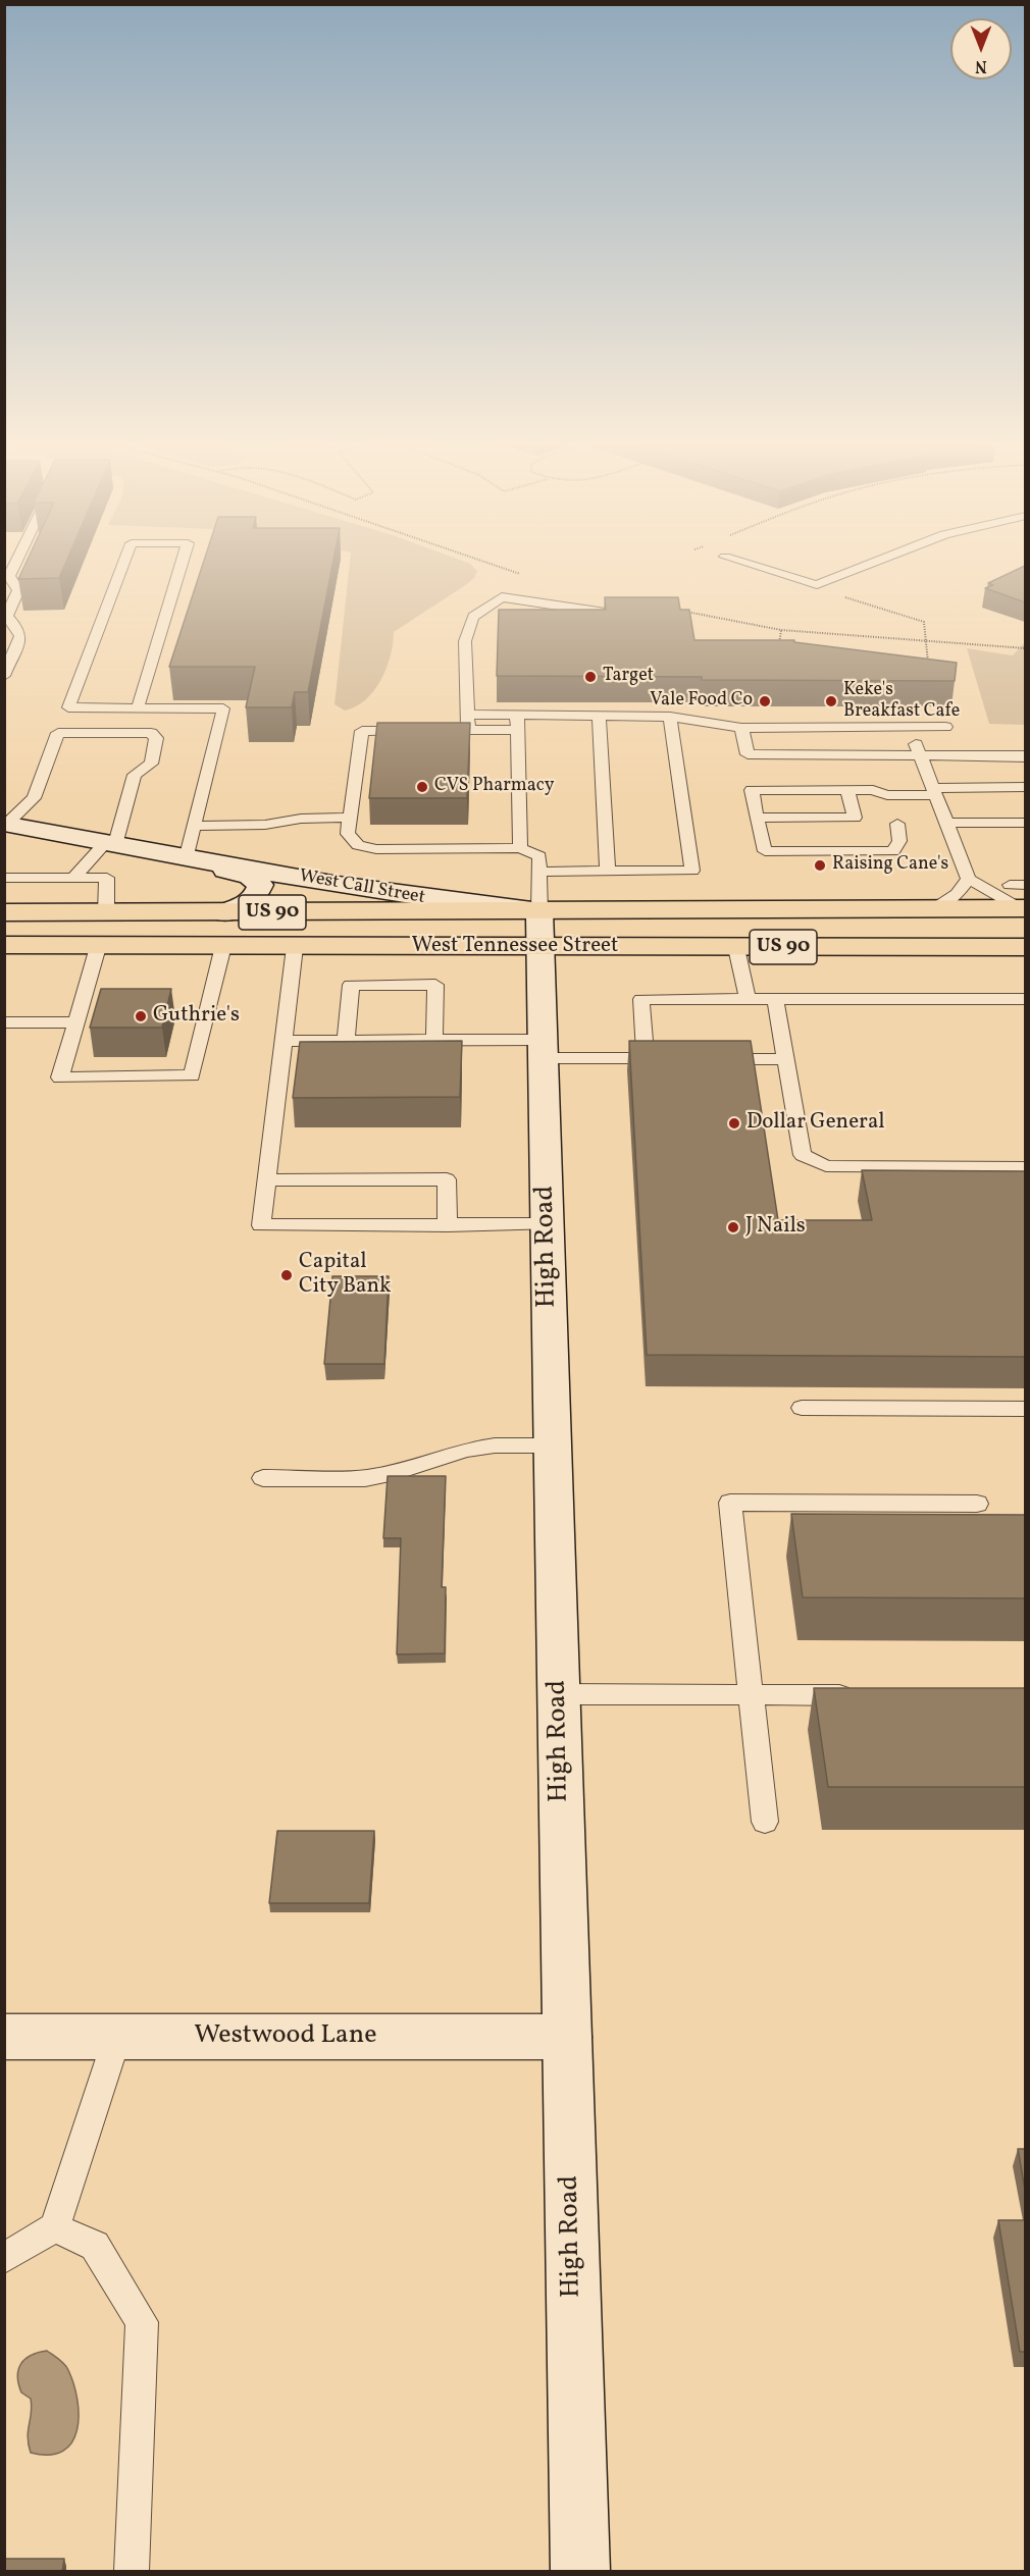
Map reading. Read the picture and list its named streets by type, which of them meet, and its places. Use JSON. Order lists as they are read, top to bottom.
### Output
{
  "streets": {
    "main road": ["US 90", "West Tennessee Street"],
    "street": ["West Call Street", "High Road", "Westwood Lane"]
  },
  "crossings": [
    ["West Call Street", "West Tennessee Street"],
    ["West Call Street", "High Road"],
    ["West Tennessee Street", "High Road"],
    ["High Road", "Westwood Lane"]
  ],
  "places": [
    "Target",
    "Vale Food Co",
    "Keke's Breakfast Cafe",
    "CVS Pharmacy",
    "Raising Cane's",
    "Guthrie's",
    "Dollar General",
    "J Nails",
    "Capital City Bank"
  ],
  "north": "bottom"
}
